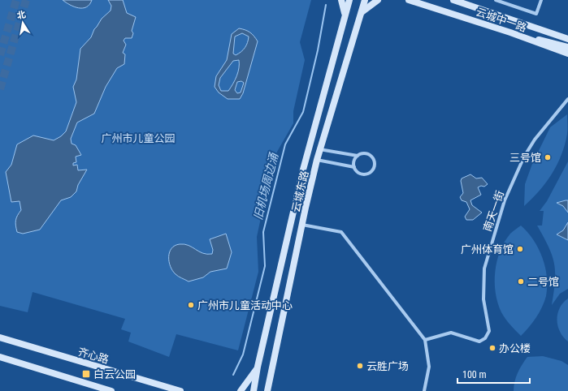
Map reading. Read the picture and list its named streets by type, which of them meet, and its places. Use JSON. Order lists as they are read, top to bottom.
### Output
{
  "streets": {
    "main road": ["云城中一路", "云城东路", "齐心路"],
    "street": ["南天一街"]
  },
  "water": ["旧机场周边涌"],
  "parks": ["广州市儿童公园"],
  "places": {
    "other": [
      "三号馆",
      "广州体育馆",
      "二号馆",
      "广州市儿童活动中心",
      "办公楼",
      "云胜广场"
    ],
    "transit": ["白云公园"]
  },
  "scale_bar": "100 m",
  "north": "top"
}
